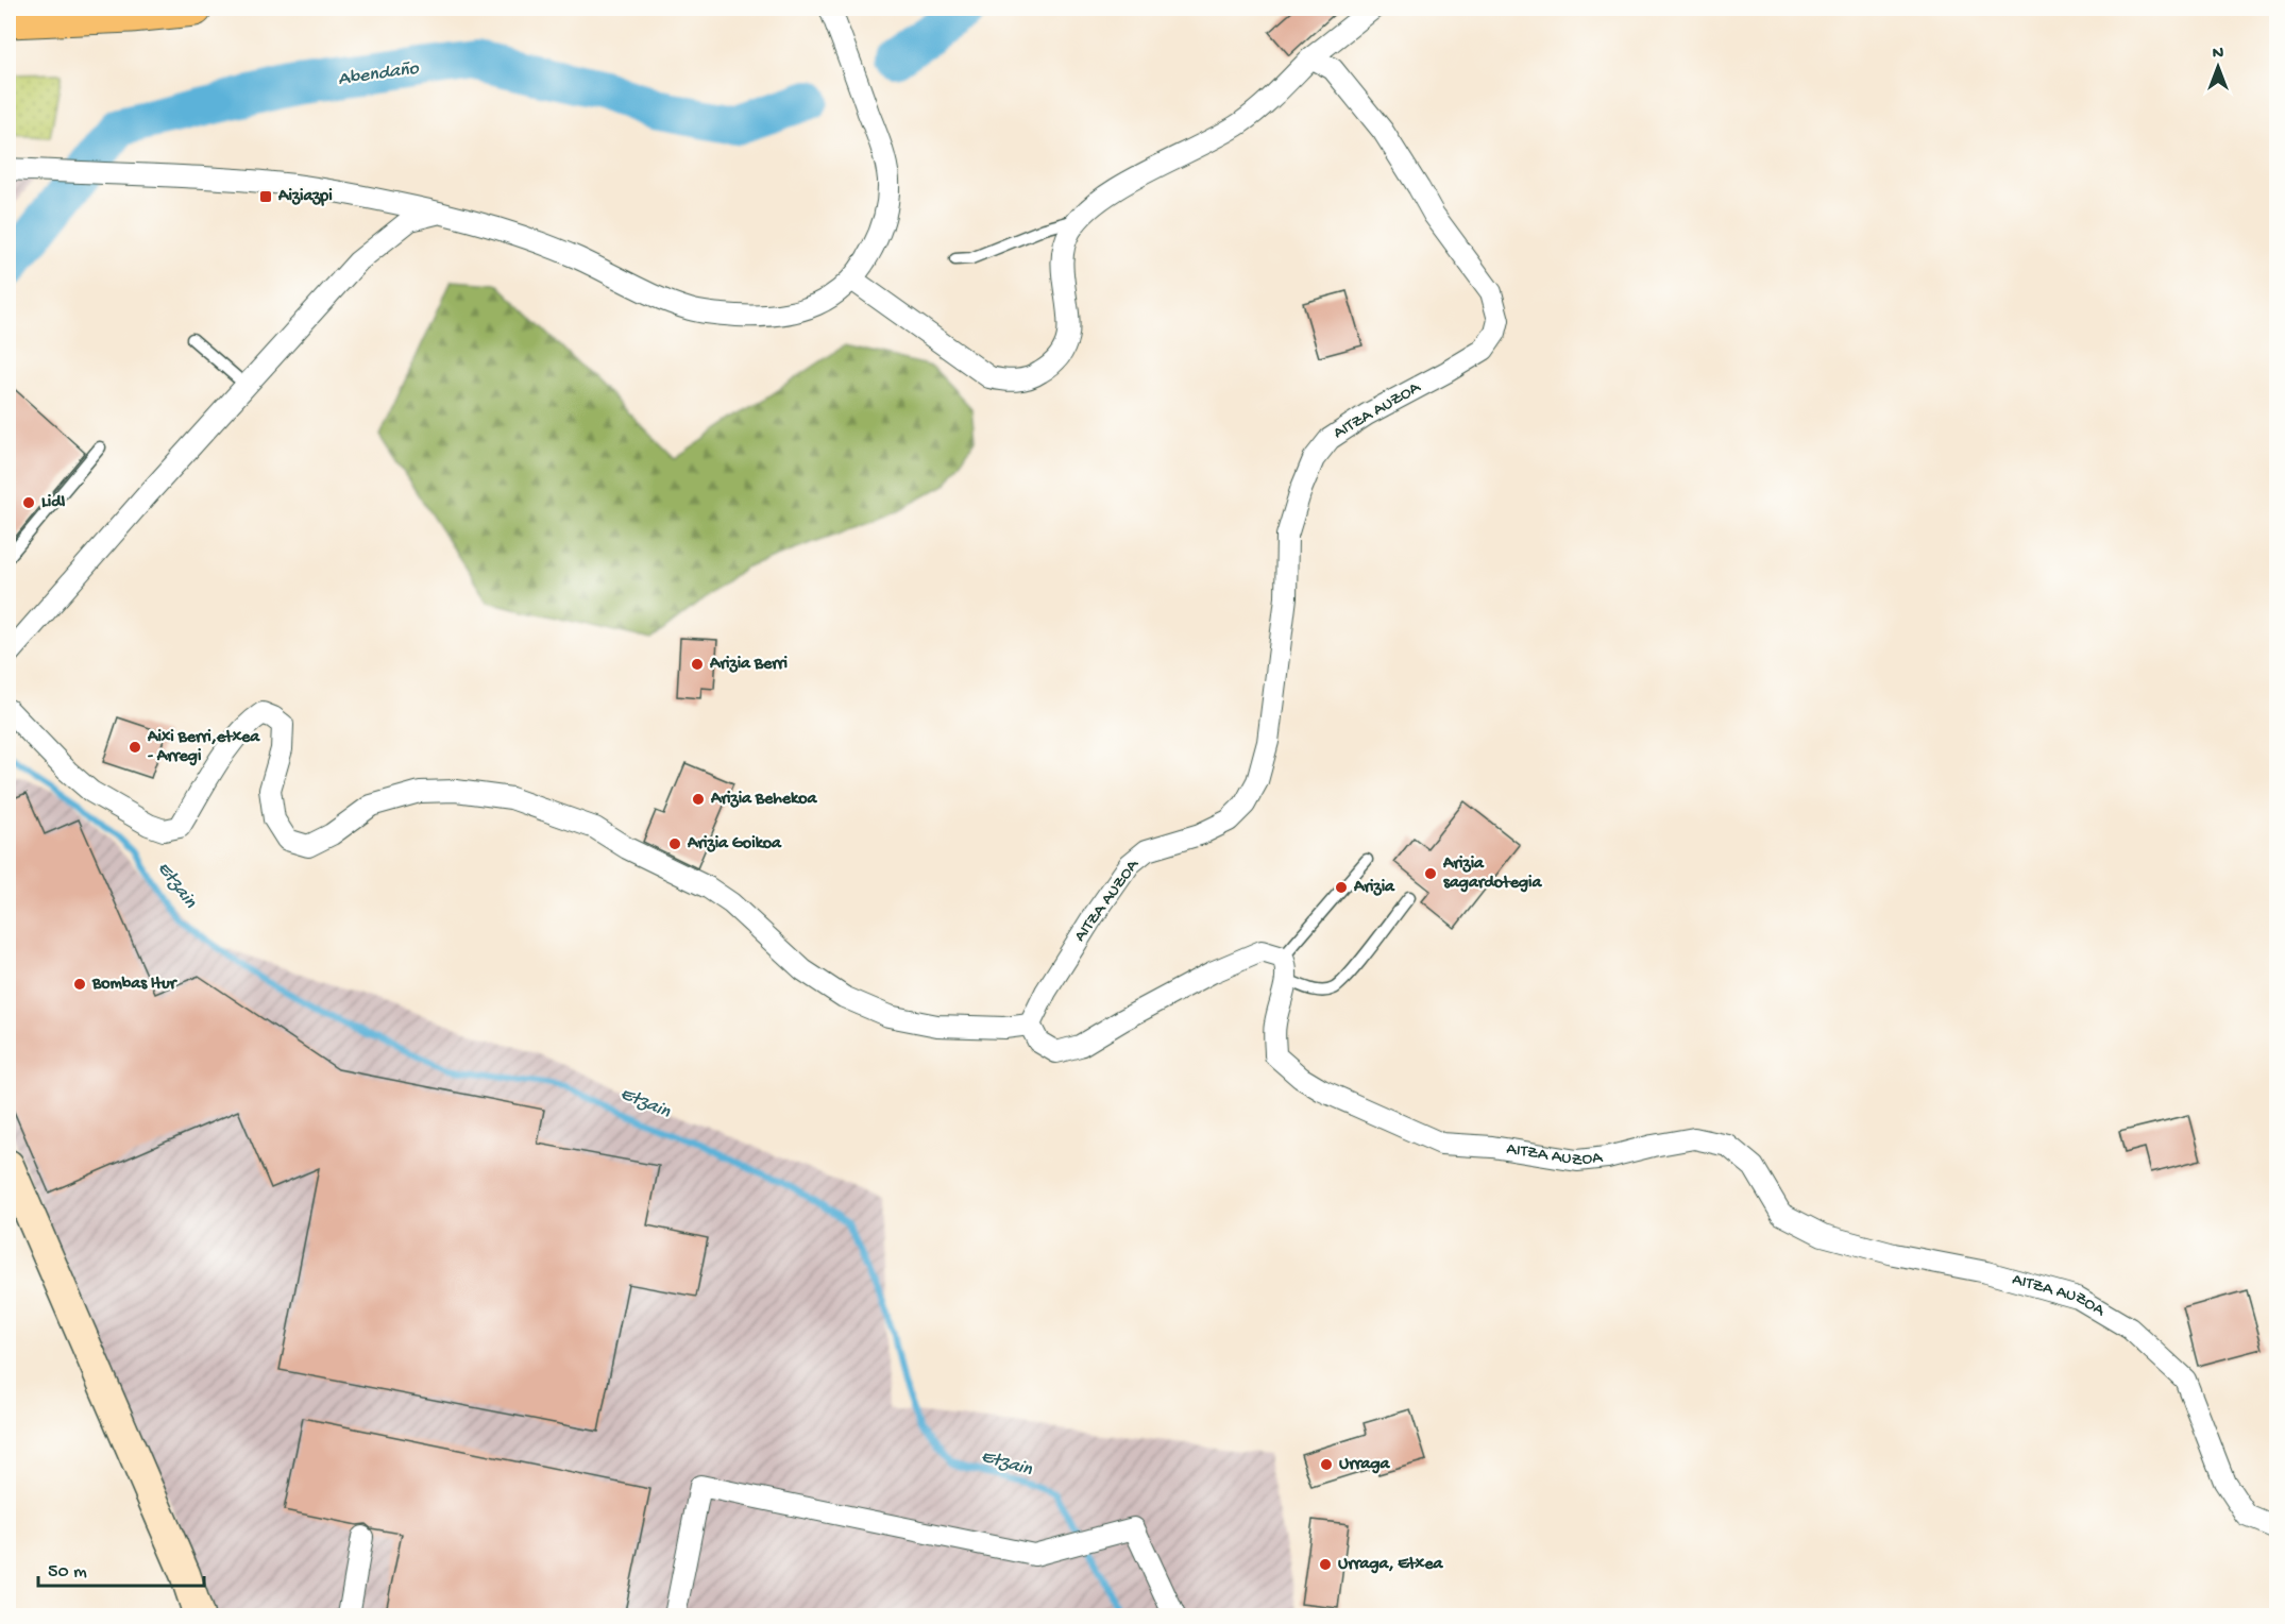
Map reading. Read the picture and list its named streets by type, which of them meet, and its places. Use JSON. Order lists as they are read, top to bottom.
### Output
{
  "streets": {
    "street": ["AITZA AUZOA"]
  },
  "water": ["Abendaño", "Etzain"],
  "places": {
    "transit": ["Aiziazpi"],
    "other": [
      "Lidl",
      "Arizia Berri",
      "Aixi Berri,etxea - Arregi",
      "Arizia Behekoa",
      "Arizia Goikoa",
      "Arizia sagardotegia",
      "Arizia",
      "Bombas Itur",
      "Urraga",
      "Urraga, Etxea"
    ]
  },
  "scale_bar": "50 m",
  "north": "top"
}
